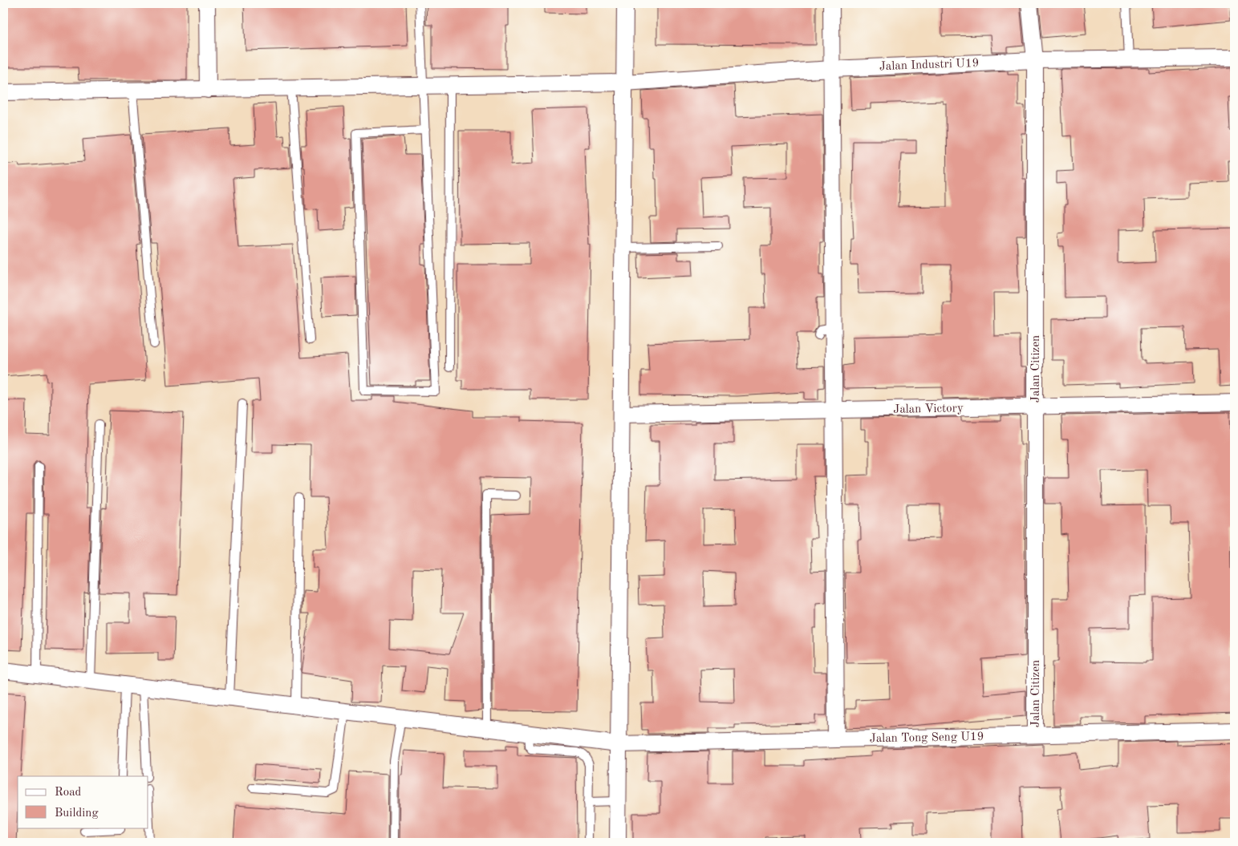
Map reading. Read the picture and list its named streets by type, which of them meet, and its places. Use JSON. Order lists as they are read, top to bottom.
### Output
{
  "streets": {
    "street": [
      "Jalan Industri U19",
      "Jalan Citizen",
      "Jalan Victory",
      "Jalan Tong Seng U19"
    ]
  },
  "crossings": [
    ["Jalan Industri U19", "Jalan Citizen"],
    ["Jalan Citizen", "Jalan Victory"],
    ["Jalan Citizen", "Jalan Tong Seng U19"]
  ],
  "legend": ["Road", "Building"]
}
